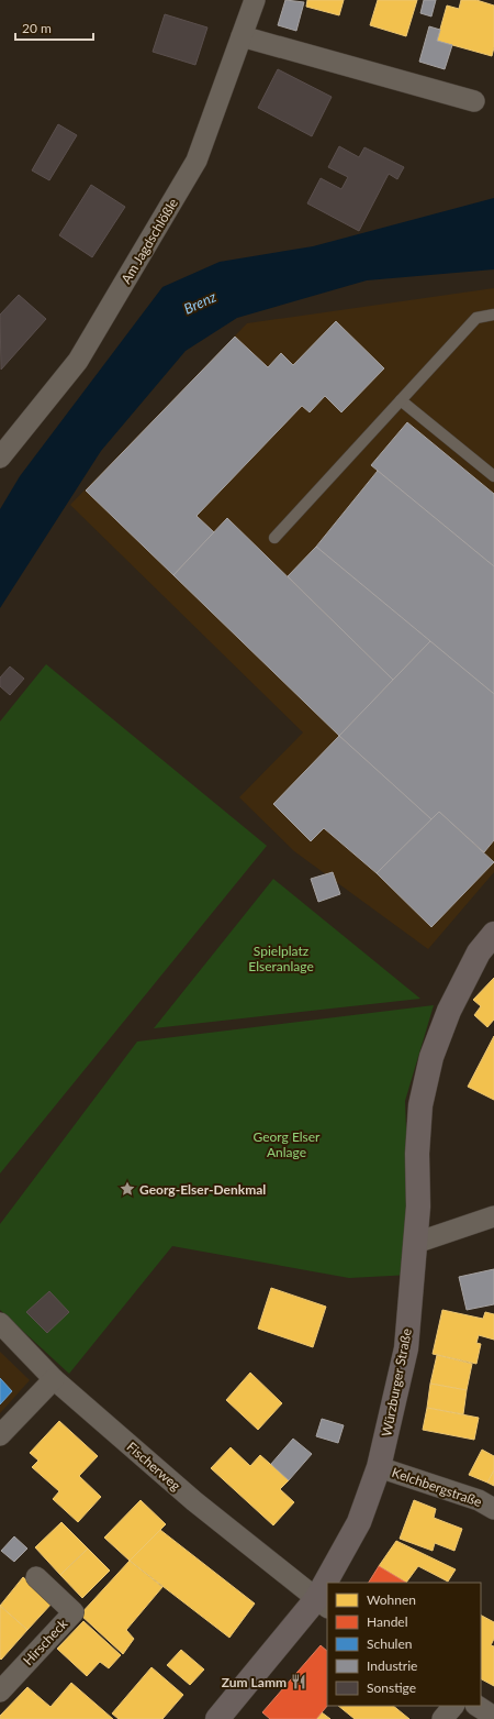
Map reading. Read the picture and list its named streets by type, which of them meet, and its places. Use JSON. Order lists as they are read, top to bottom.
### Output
{
  "streets": {
    "main road": ["Würzburger Straße"],
    "street": [
      "Am Jagdschlößle",
      "Fischerweg",
      "Kelchbergstraße",
      "Hirscheck"
    ]
  },
  "crossings": [
    ["Würzburger Straße", "Fischerweg"],
    ["Würzburger Straße", "Kelchbergstraße"]
  ],
  "water": ["Brenz"],
  "parks": ["Spielplatz Elseranlage", "Georg Elser Anlage"],
  "places": {
    "place": ["Georg-Elser-Denkmal"],
    "restaurant": ["Zum Lamm"]
  },
  "legend": [
    "Wohnen",
    "Handel",
    "Schulen",
    "Industrie",
    "Sonstige"
  ],
  "scale_bar": "20 m"
}
